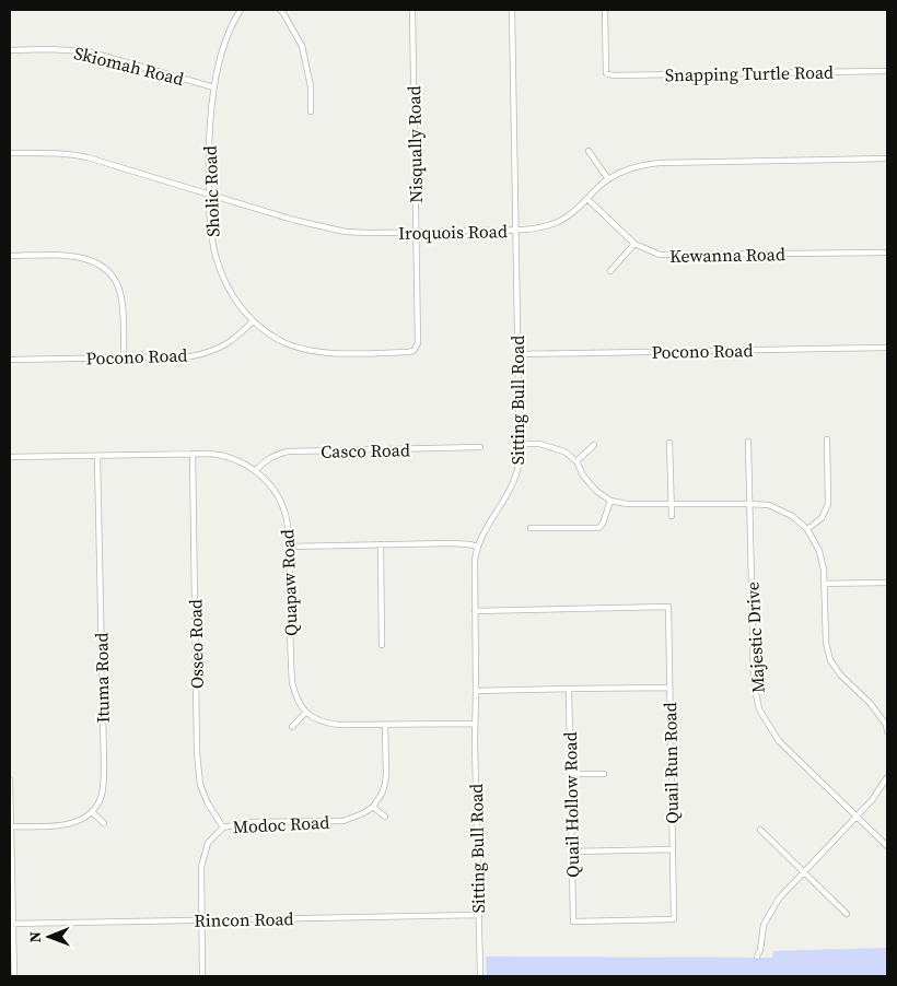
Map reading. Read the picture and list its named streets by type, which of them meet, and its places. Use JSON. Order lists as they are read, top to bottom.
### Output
{
  "streets": {
    "street": [
      "Skiomah Road",
      "Snapping Turtle Road",
      "Nisqually Road",
      "Sholic Road",
      "Iroquois Road",
      "Kewanna Road",
      "Pocono Road",
      "Sitting Bull Road",
      "Casco Road",
      "Quapaw Road",
      "Majestic Drive",
      "Osseo Road",
      "Ituma Road",
      "Quail Run Road",
      "Quail Hollow Road",
      "Modoc Road",
      "Rincon Road"
    ]
  },
  "crossings": [
    ["Skiomah Road", "Sholic Road"],
    ["Nisqually Road", "Sholic Road"],
    ["Nisqually Road", "Iroquois Road"],
    ["Sholic Road", "Iroquois Road"],
    ["Sholic Road", "Pocono Road"],
    ["Iroquois Road", "Kewanna Road"],
    ["Iroquois Road", "Sitting Bull Road"],
    ["Pocono Road", "Sitting Bull Road"],
    ["Sitting Bull Road", "Quail Run Road"],
    ["Sitting Bull Road", "Rincon Road"],
    ["Casco Road", "Quapaw Road"],
    ["Quapaw Road", "Osseo Road"],
    ["Quapaw Road", "Ituma Road"],
    ["Osseo Road", "Modoc Road"],
    ["Quail Run Road", "Quail Hollow Road"],
    ["Modoc Road", "Rincon Road"]
  ],
  "north": "left"
}
